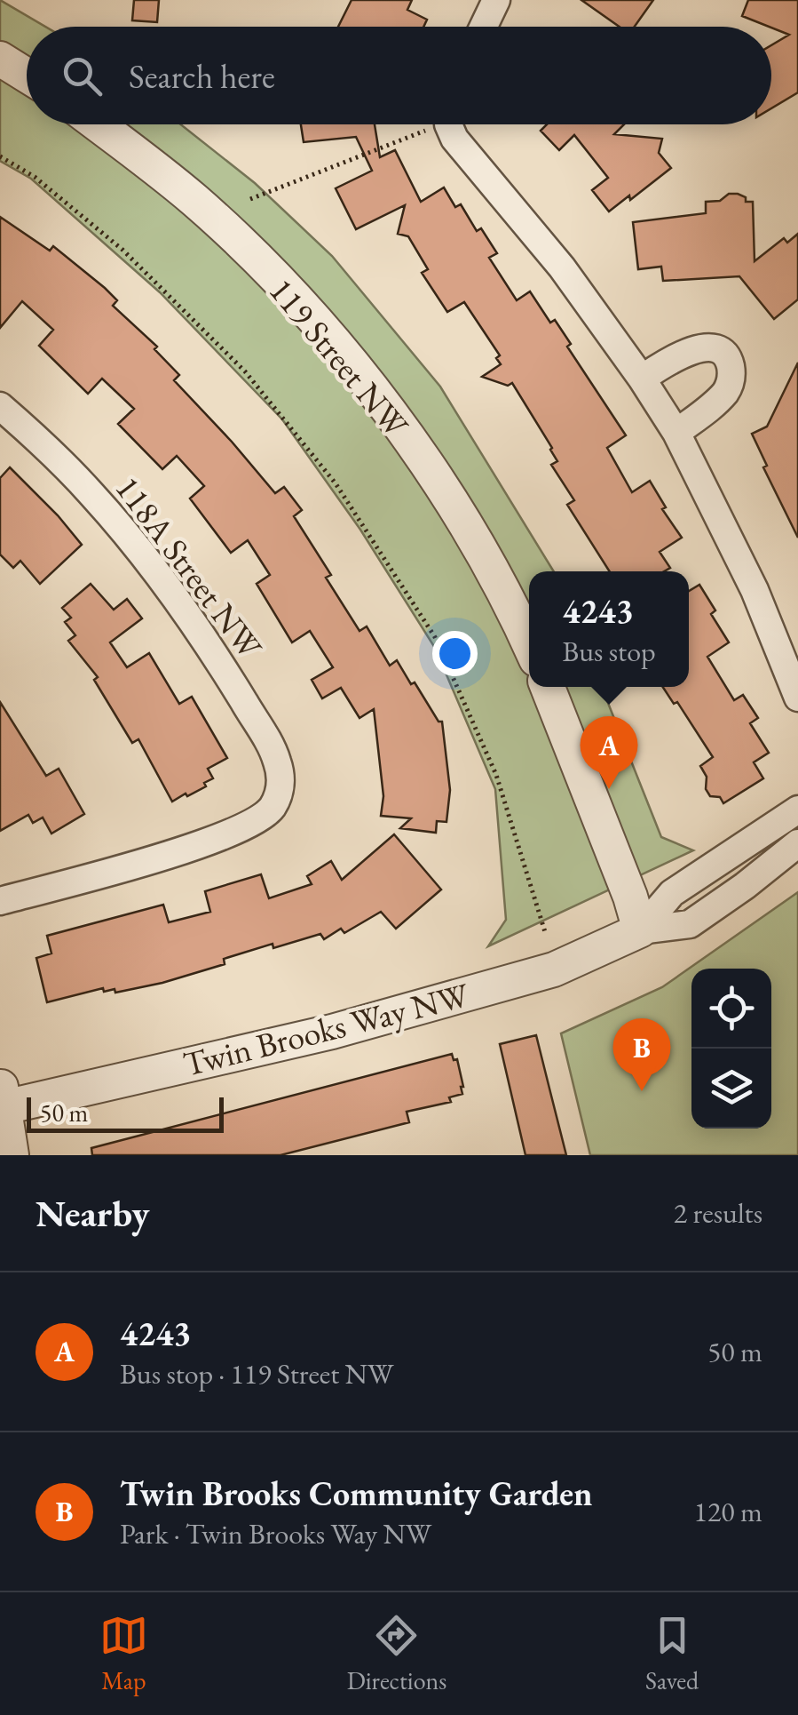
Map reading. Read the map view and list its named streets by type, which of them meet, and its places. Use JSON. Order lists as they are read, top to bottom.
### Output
{
  "streets": {
    "street": ["119 Street NW", "118A Street NW", "Twin Brooks Way NW"]
  },
  "scale_bar": "50 m",
  "page": {
    "search": "Search here",
    "popup": ["4243", "Bus stop"],
    "pins": ["A", "B"],
    "scale": "50 m",
    "heading": ["Nearby", "2 results"],
    "list": [
      {
        "mark": "A",
        "name": "4243",
        "note": "Bus stop · 119 Street NW",
        "value": "50 m"
      },
      {
        "mark": "B",
        "name": "Twin Brooks Community Garden",
        "note": "Park · Twin Brooks Way NW",
        "value": "120 m"
      }
    ],
    "nav": ["Map", "Directions", "Saved"]
  }
}
